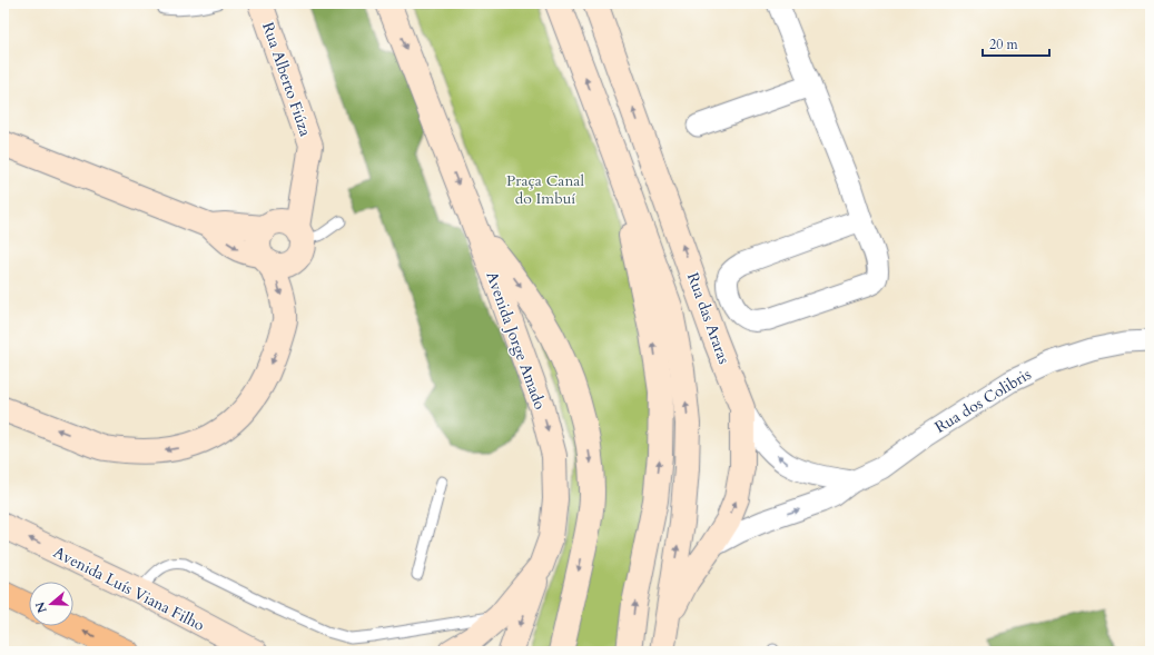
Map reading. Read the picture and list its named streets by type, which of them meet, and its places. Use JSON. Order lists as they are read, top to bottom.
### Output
{
  "streets": {
    "main road": [
      "Rua Alberto Fiúza",
      "Rua das Araras",
      "Avenida Jorge Amado",
      "Avenida Luís Viana Filho"
    ],
    "street": ["Rua dos Colibris"]
  },
  "crossings": [
    ["Rua das Araras", "Rua dos Colibris"]
  ],
  "one_way": ["Avenida Luís Viana Filho"],
  "parks": ["Praça Canal do Imbuí"],
  "scale_bar": "20 m",
  "north": "left"
}
